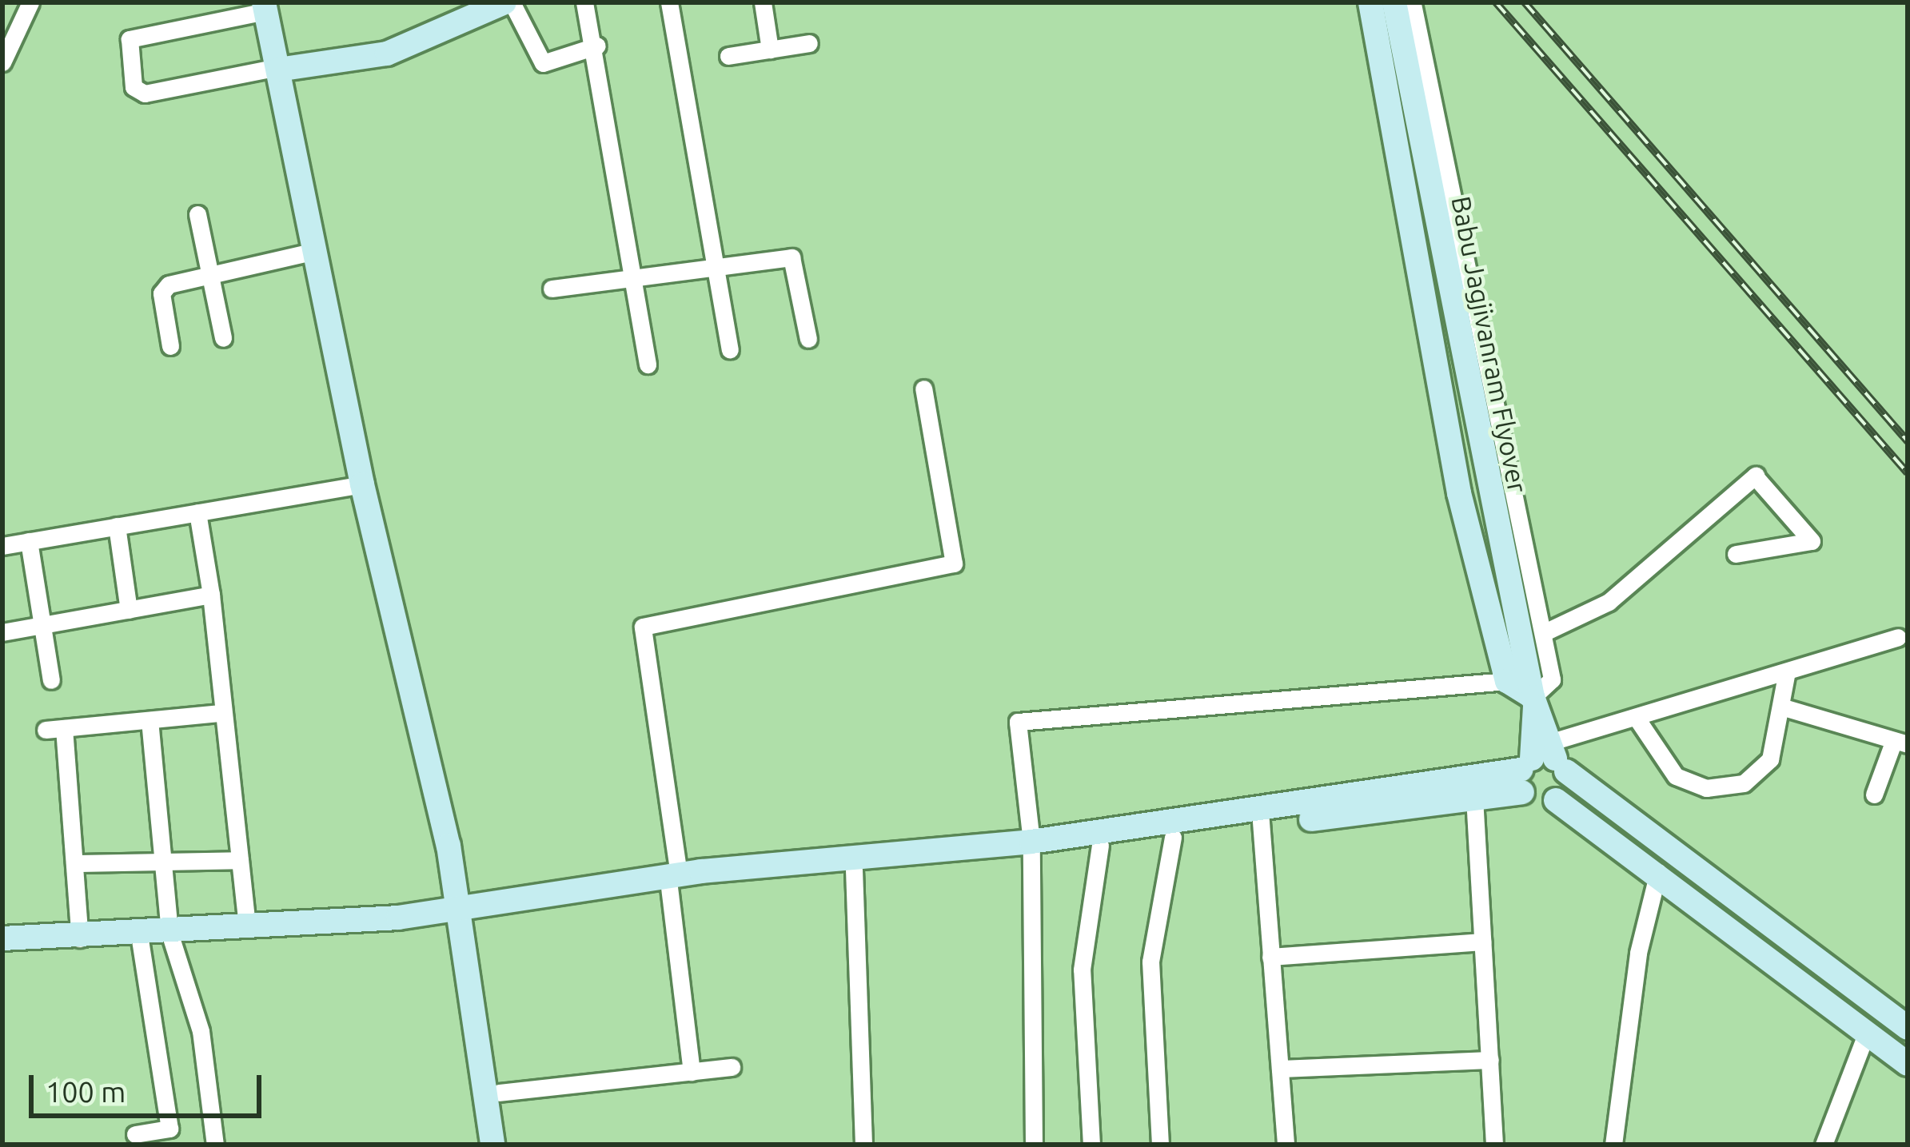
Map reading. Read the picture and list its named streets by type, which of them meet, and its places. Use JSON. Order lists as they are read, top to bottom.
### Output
{
  "streets": {
    "street": ["Babu Jagjivanram Flyover"]
  },
  "scale_bar": "100 m"
}
